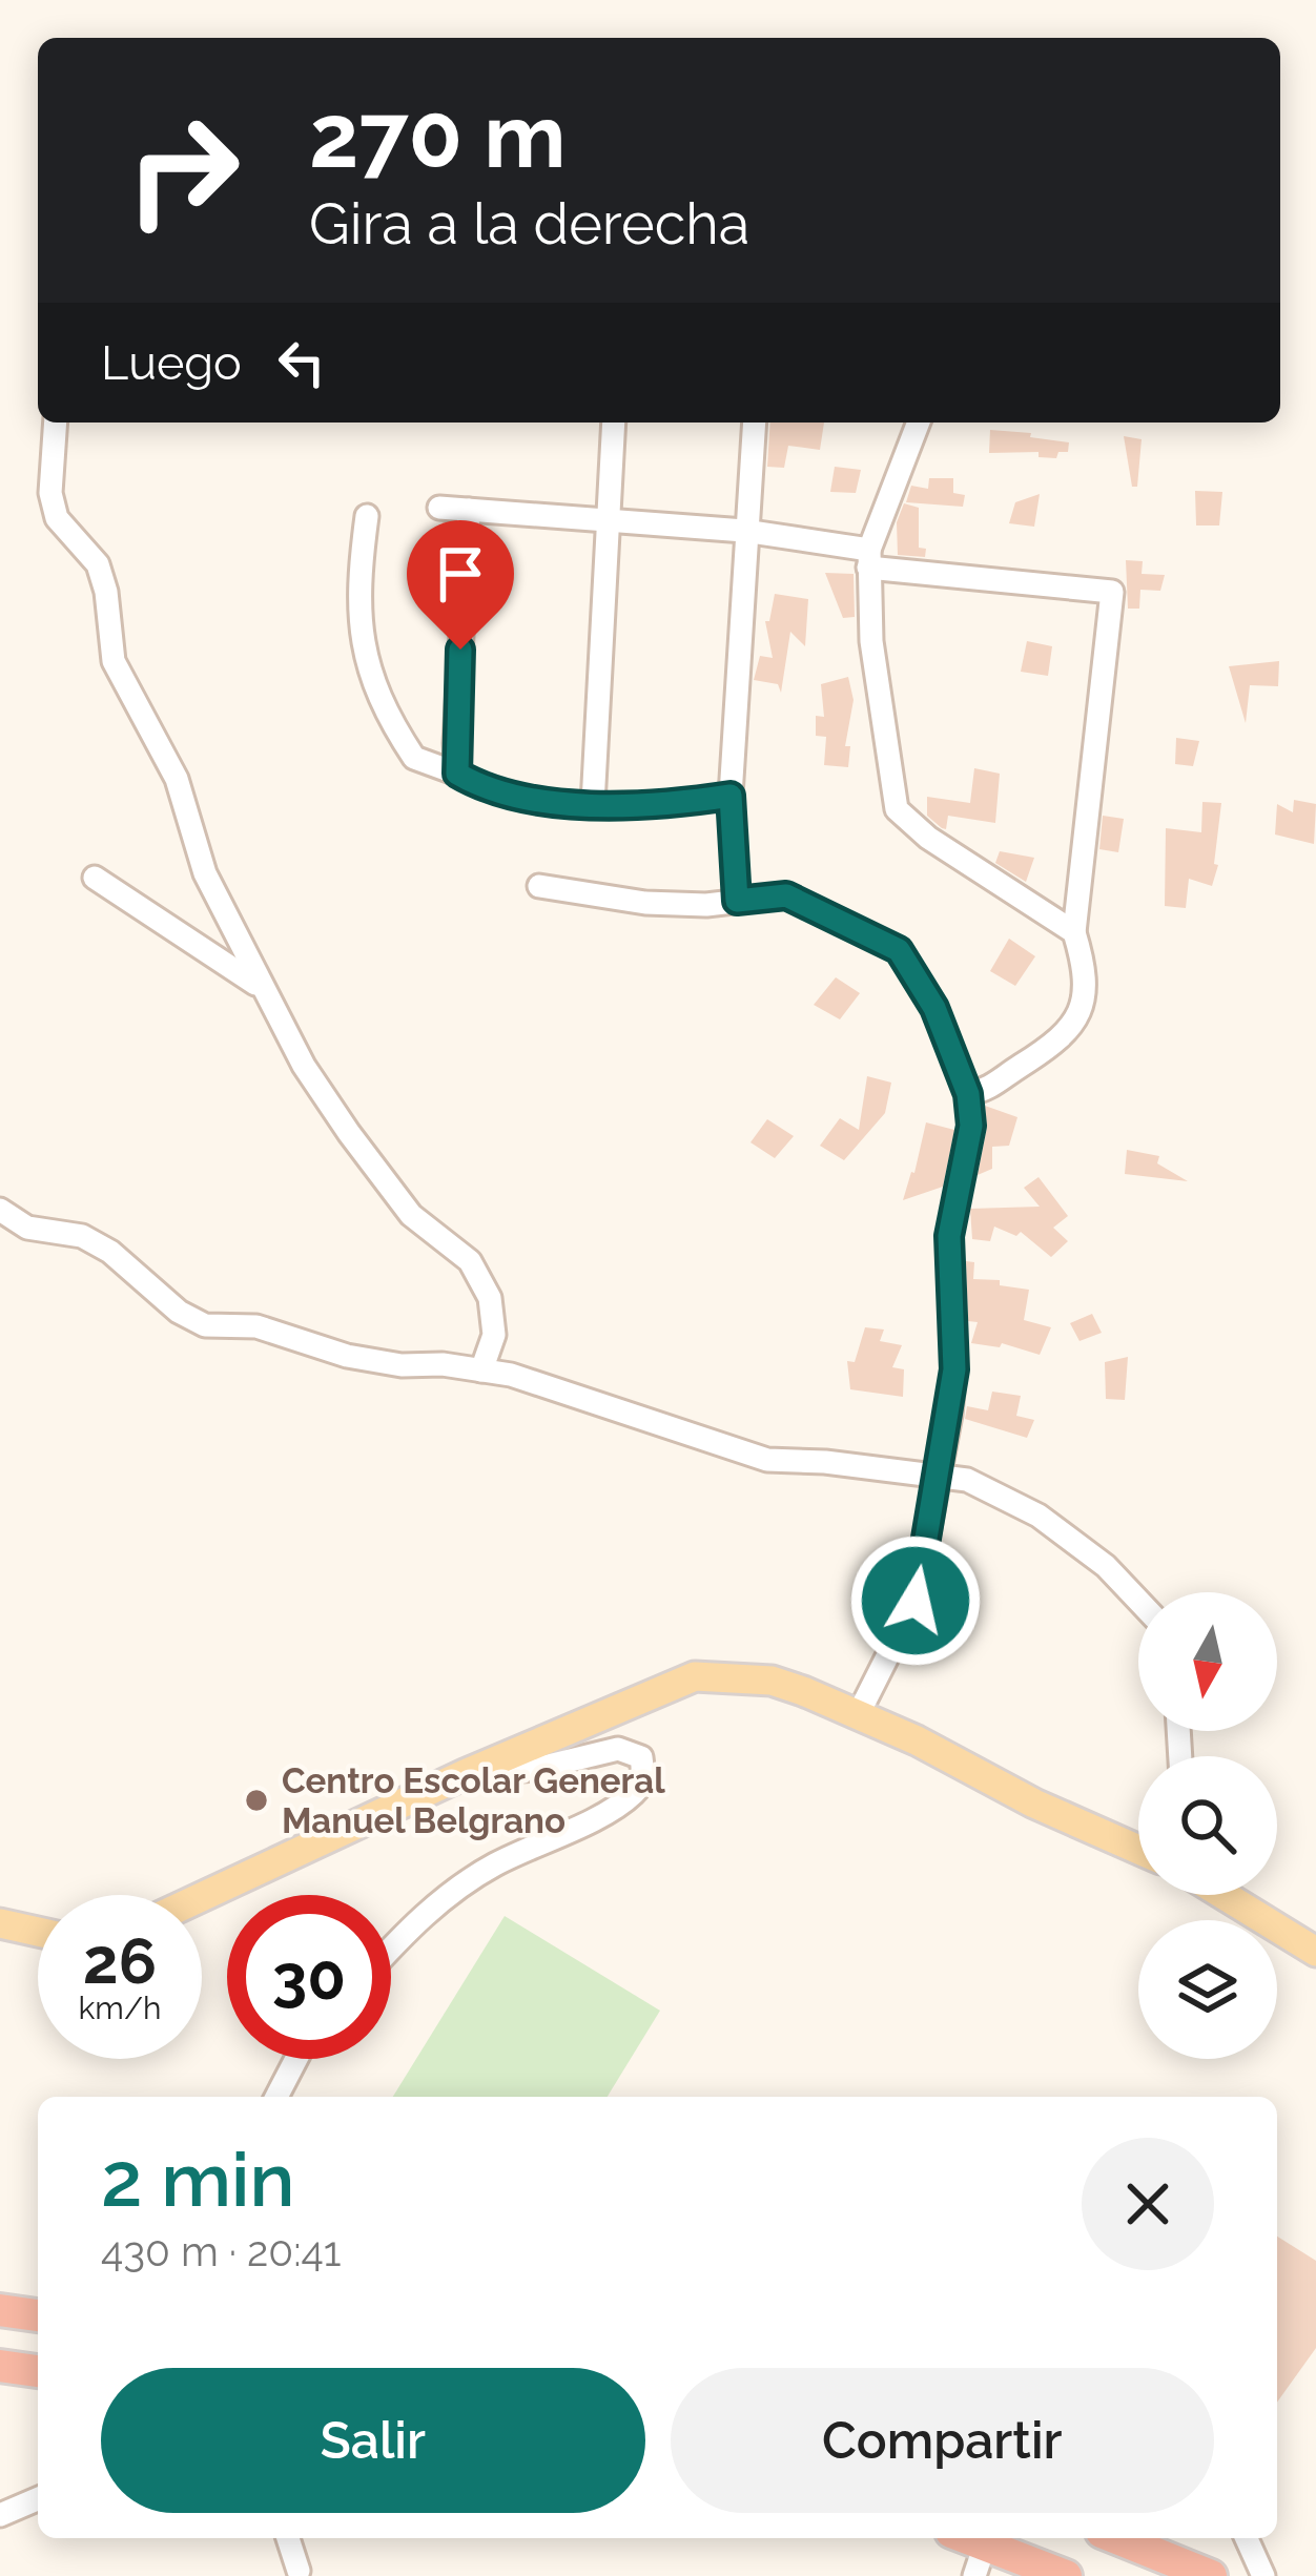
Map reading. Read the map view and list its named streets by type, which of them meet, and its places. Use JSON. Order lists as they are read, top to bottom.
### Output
{
  "places": ["Centro Escolar General Manuel Belgrano"],
  "north": "bottom",
  "page": {
    "turn": ["270 m", "Gira a la derecha"],
    "then": "Luego",
    "speed": "26 km/h",
    "limit": "30",
    "heading": ["2 min", "430 m · 20:41"],
    "buttons": ["Salir", "Compartir"]
  }
}
